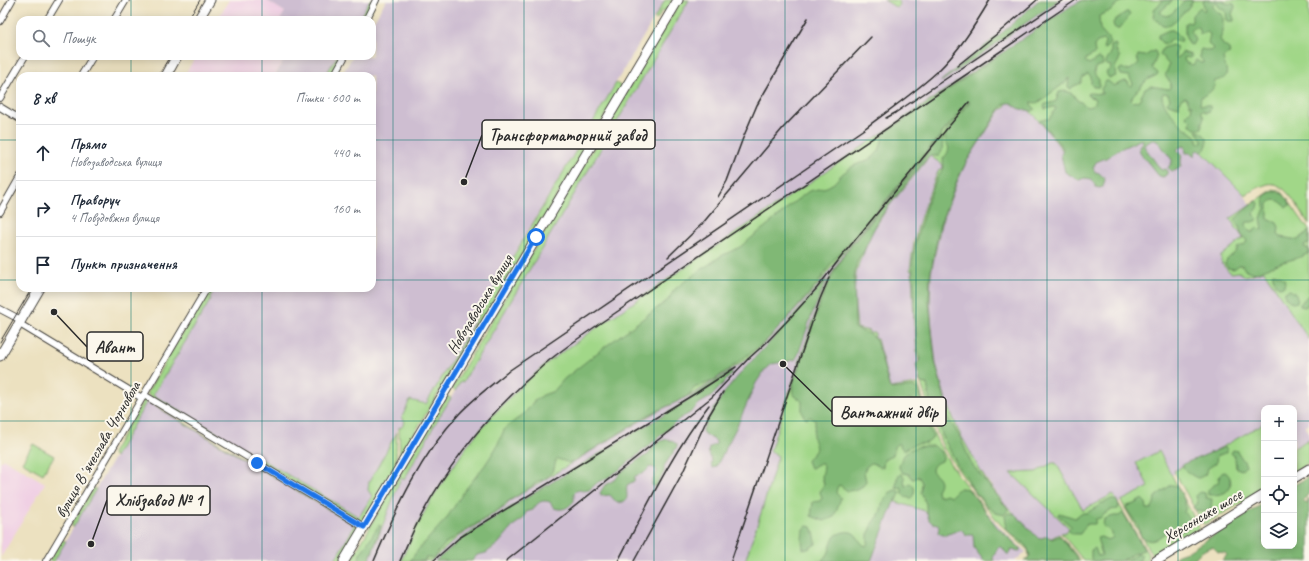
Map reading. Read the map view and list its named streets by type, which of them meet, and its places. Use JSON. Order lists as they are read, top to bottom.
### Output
{
  "streets": {
    "street": ["Новозаводська вулиця", "вулиця Вʼячеслава Чорновола", "Херсонське шосе"]
  },
  "places": [
    "Трансформаторний завод",
    "Авант",
    "Вантажний двір",
    "Хлібзавод № 1"
  ],
  "page": {
    "search": "Пошук",
    "heading": ["8 хв", "Пішки · 600 m"],
    "list": [
      ["Прямо", "Новозаводська вулиця", "440 m"],
      ["Праворуч", "4 Повздовжня вулиця", "160 m"],
      "Пункт призначення"
    ],
    "map_buttons": ["+", "−"]
  }
}
